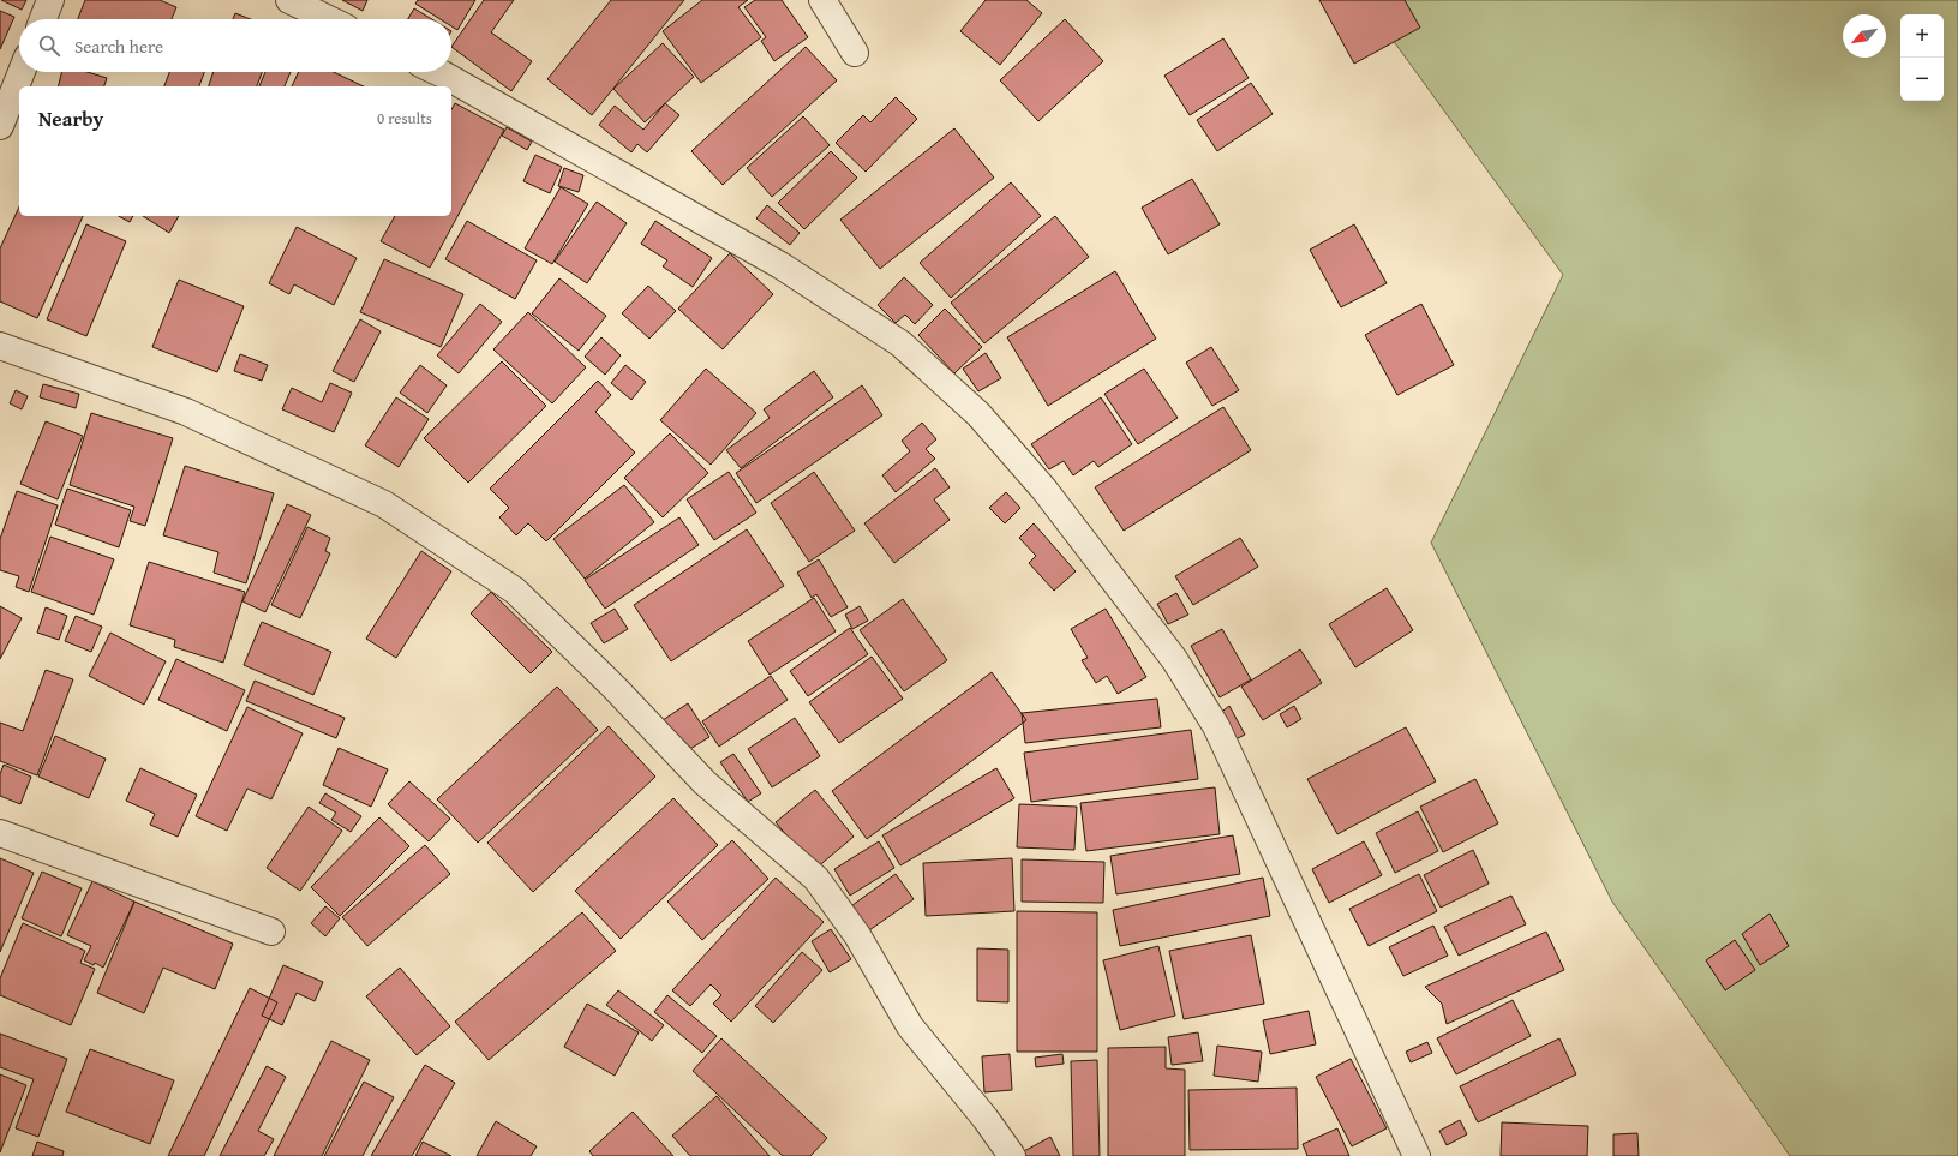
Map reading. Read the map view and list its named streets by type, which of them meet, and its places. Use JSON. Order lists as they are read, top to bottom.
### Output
{
  "north": "bottom left",
  "page": {
    "map_buttons": ["+", "−"],
    "search": "Search here",
    "heading": ["Nearby", "0 results"]
  }
}
